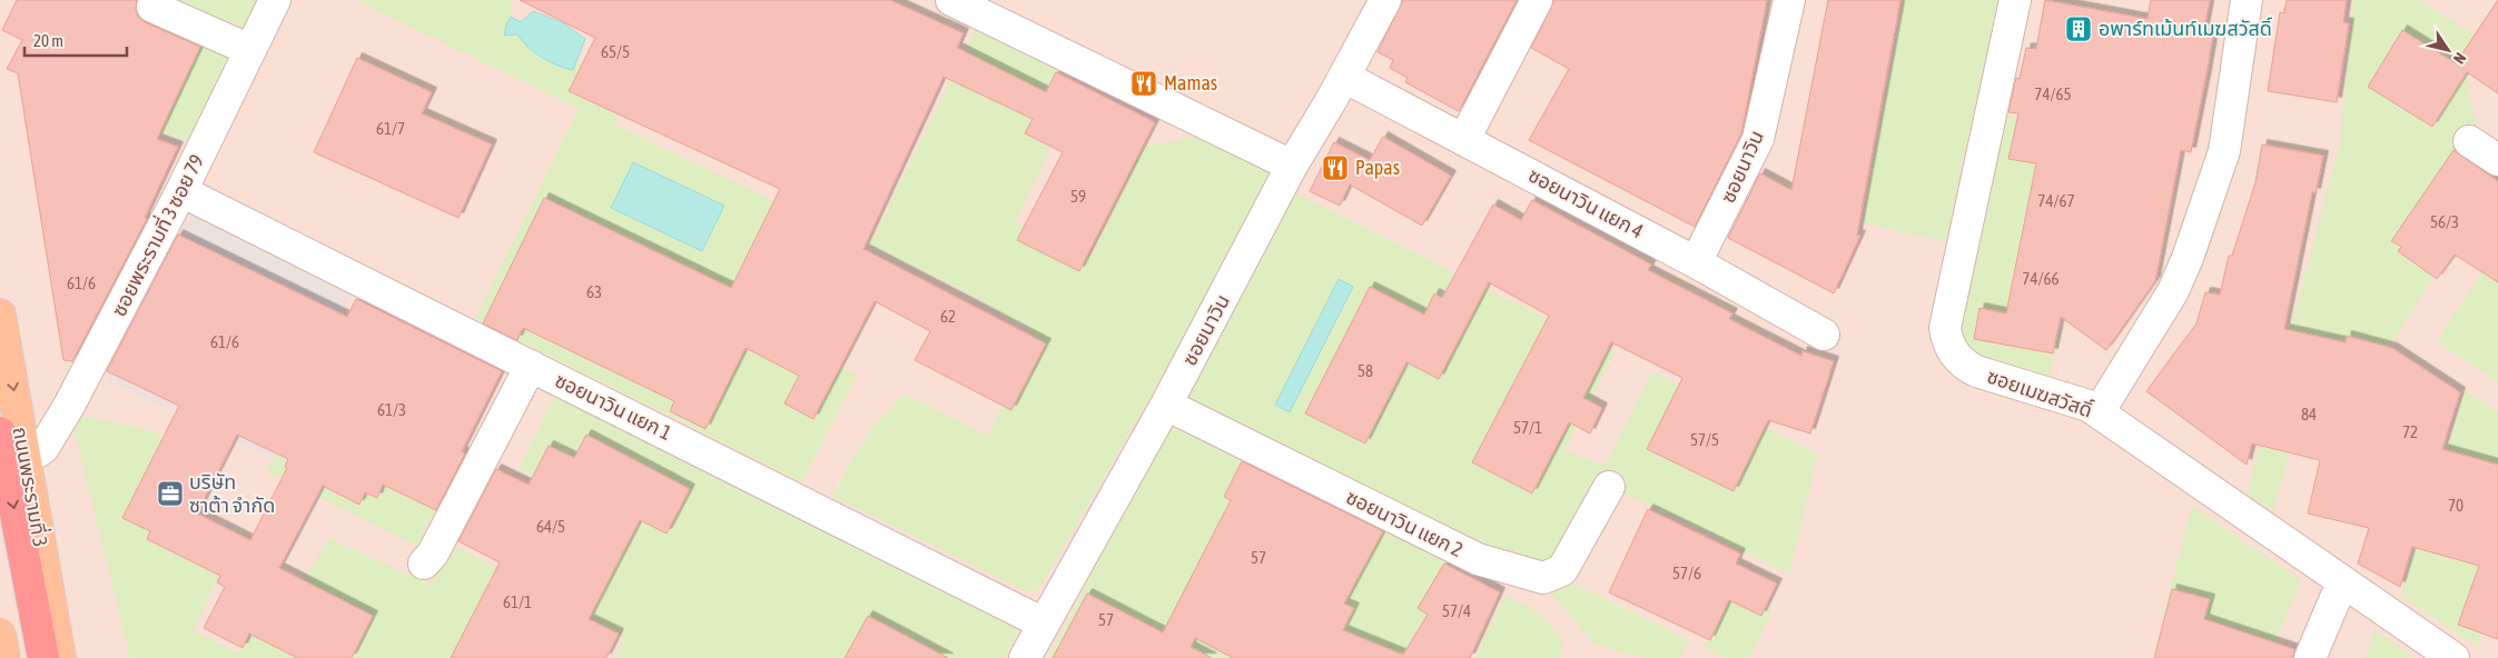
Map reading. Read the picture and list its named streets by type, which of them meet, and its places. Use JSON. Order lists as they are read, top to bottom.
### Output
{
  "streets": {
    "main road": ["ถนนพระรามที่ 3"],
    "street": [
      "ซอยนาวิน",
      "ซอยนาวิน แยก 4",
      "ซอยพระรามที่ 3 ซอย 79",
      "ซอยเมฆสวัสดิ์",
      "ซอยนาวิน แยก 1",
      "ซอยนาวิน แยก 2"
    ]
  },
  "crossings": [
    ["ซอยนาวิน", "ซอยนาวิน แยก 4"],
    ["ซอยนาวิน", "ซอยนาวิน แยก 1"],
    ["ซอยนาวิน", "ซอยนาวิน แยก 2"],
    ["ซอยพระรามที่ 3 ซอย 79", "ซอยนาวิน แยก 1"],
    ["ซอยพระรามที่ 3 ซอย 79", "ถนนพระรามที่ 3"]
  ],
  "one_way": ["ถนนพระรามที่ 3"],
  "places": {
    "building": ["อพาร์ทเม้นท์เมฆสวัสดิ์"],
    "restaurant": ["Mamas", "Papas"],
    "office": ["บริษัท ซาต้า จำกัด"]
  },
  "house_numbers": [
    "65/5",
    "74/65",
    "61/7",
    "59",
    "74/67",
    "56/3",
    "74/66",
    "61/6",
    "63",
    "62",
    "61/6",
    "58",
    "61/3",
    "84",
    "57/1",
    "72",
    "57/5",
    "70",
    "64/5",
    "57",
    "57/6",
    "61/1",
    "57/4",
    "57"
  ],
  "scale_bar": "20 m",
  "north": "bottom right"
}
